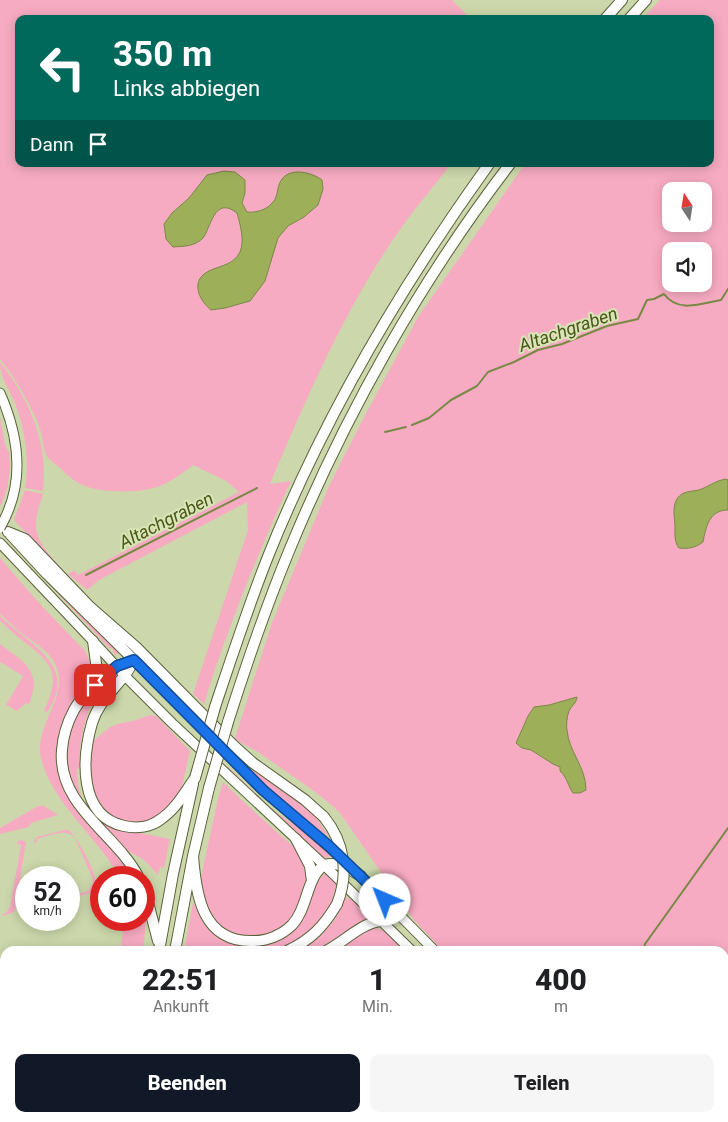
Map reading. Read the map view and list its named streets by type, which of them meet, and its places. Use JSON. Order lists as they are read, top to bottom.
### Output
{
  "water": ["Altachgraben"],
  "north": "top",
  "page": {
    "turn": ["350 m", "Links abbiegen"],
    "then": "Dann",
    "speed": "52 km/h",
    "limit": "60",
    "eta": [
      "22:51",
      "Ankunft",
      "1",
      "Min.",
      "400",
      "m"
    ],
    "buttons": ["Beenden", "Teilen"]
  }
}
